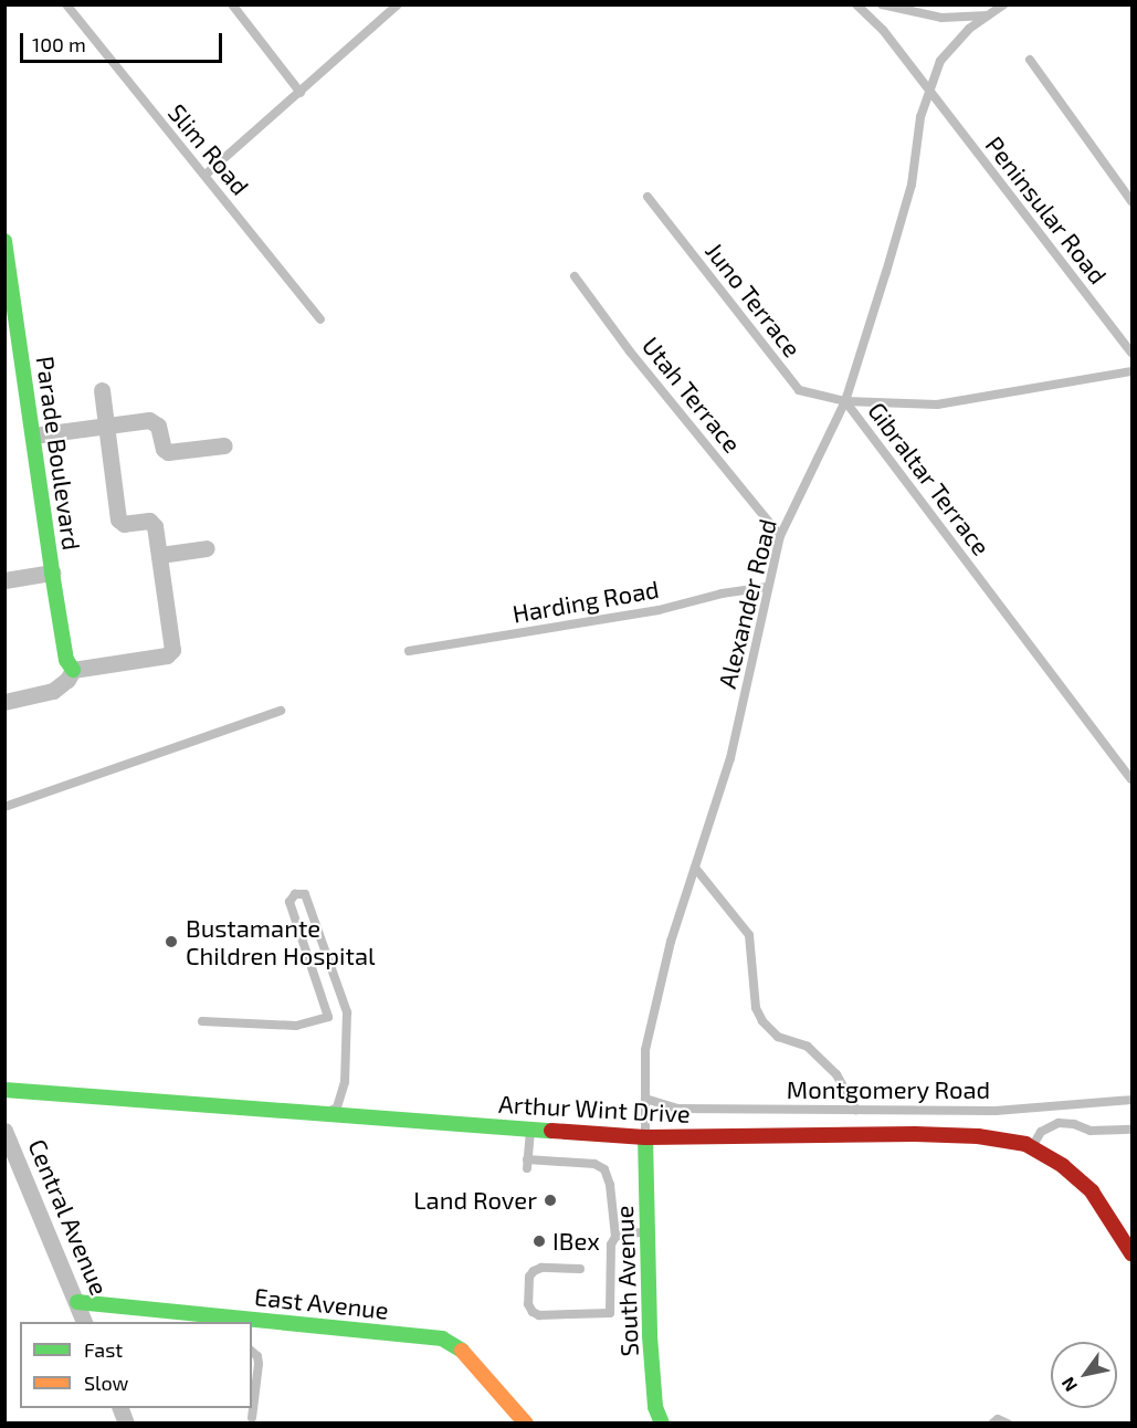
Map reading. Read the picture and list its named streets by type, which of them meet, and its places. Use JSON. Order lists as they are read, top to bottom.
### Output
{
  "streets": {
    "street": [
      "Parade Boulevard",
      "Arthur Wint Drive",
      "Central Avenue",
      "South Avenue",
      "East Avenue"
    ],
    "lane": [
      "Slim Road",
      "Peninsular Road",
      "Juno Terrace",
      "Utah Terrace",
      "Gibraltar Terrace",
      "Harding Road",
      "Alexander Road",
      "Montgomery Road"
    ]
  },
  "crossings": [
    ["Peninsular Road", "Alexander Road"],
    ["Juno Terrace", "Gibraltar Terrace"],
    ["Juno Terrace", "Alexander Road"],
    ["Utah Terrace", "Alexander Road"],
    ["Gibraltar Terrace", "Alexander Road"],
    ["Harding Road", "Alexander Road"],
    ["Alexander Road", "Montgomery Road"],
    ["Alexander Road", "Arthur Wint Drive"],
    ["Alexander Road", "South Avenue"],
    ["Arthur Wint Drive", "South Avenue"],
    ["Central Avenue", "East Avenue"]
  ],
  "places": ["Bustamante Children Hospital", "Land Rover", "IBex"],
  "legend": ["Fast", "Slow"],
  "scale_bar": "100 m",
  "north": "bottom left"
}
